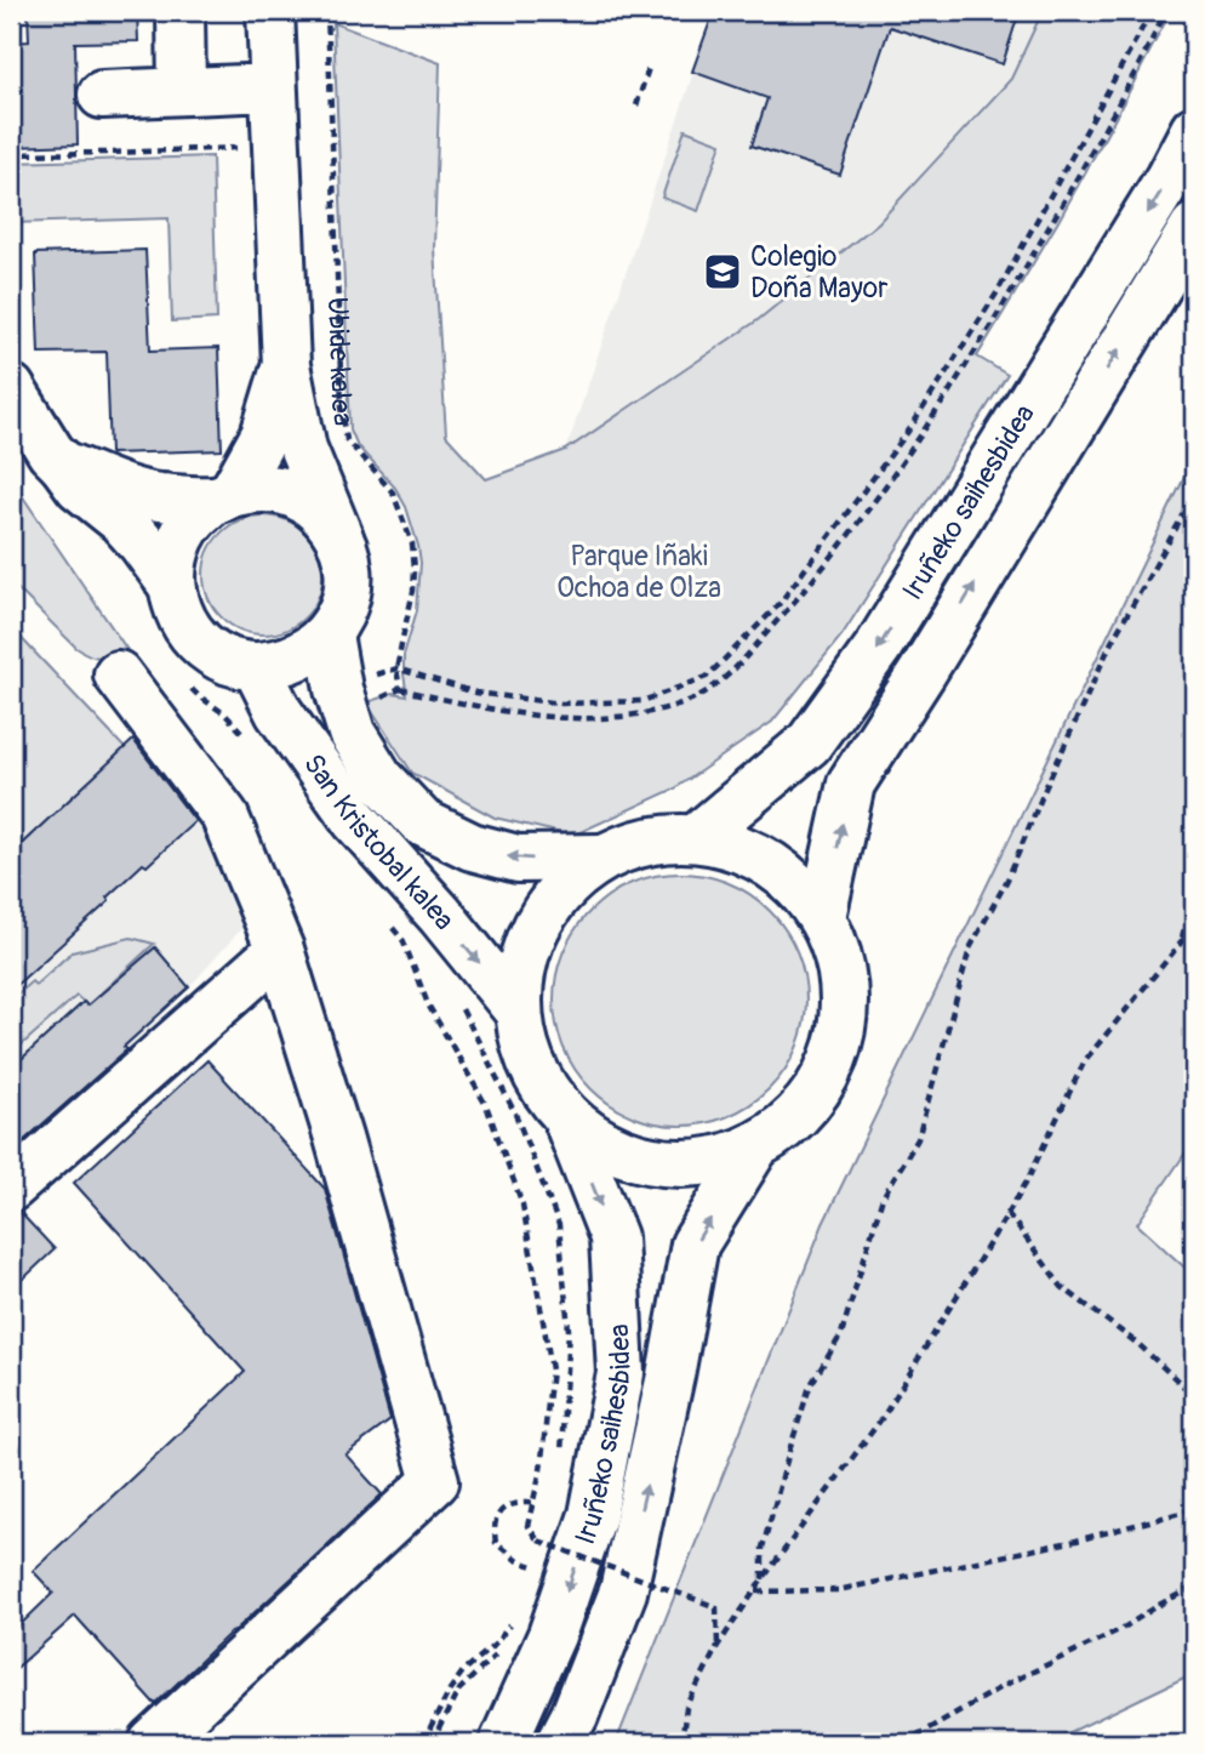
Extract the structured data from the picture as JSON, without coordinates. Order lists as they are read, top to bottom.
{
  "streets": {
    "main road": ["Ubide kalea", "Iruñeko saihesbidea", "San Kristobal kalea"]
  },
  "crossings": [
    ["Ubide kalea", "San Kristobal kalea"]
  ],
  "parks": ["Parque Iñaki Ochoa de Olza"],
  "places": {
    "school or university": ["Colegio Doña Mayor"]
  }
}
